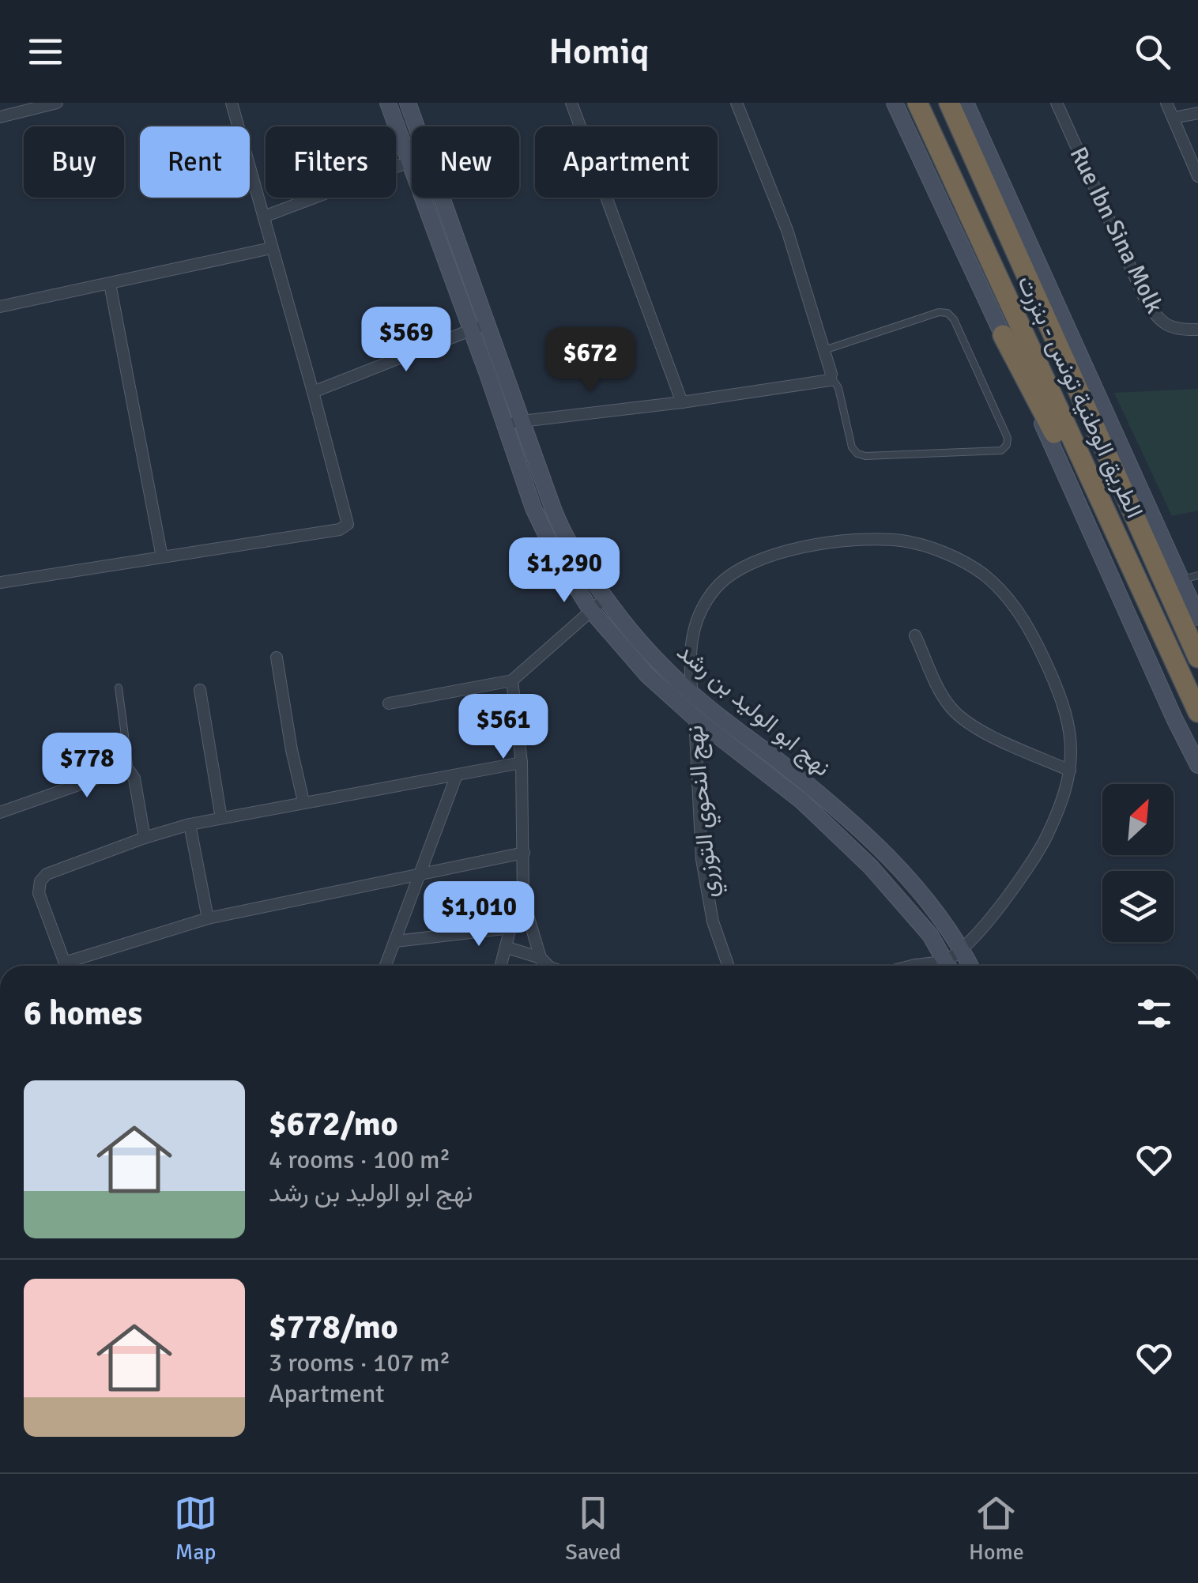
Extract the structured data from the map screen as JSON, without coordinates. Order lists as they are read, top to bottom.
{
  "streets": {
    "highway": ["الطريق الوطنية تونس - بنزرت"],
    "street": ["Rue Ibn Sina Molk", "نهج ابو الوليد بن رشد", "نهج النحوي التوزري"]
  },
  "crossings": [
    ["نهج ابو الوليد بن رشد", "نهج النحوي التوزري"]
  ],
  "north": "top right",
  "page": {
    "header": "Homiq",
    "chip": [
      "Buy",
      "Rent",
      "Filters",
      "New",
      "Apartment"
    ],
    "price": [
      "$569",
      "$672",
      "$1,290",
      "$561",
      "$778",
      "$1,010"
    ],
    "heading": "6 homes",
    "list": [
      {
        "name": "$672/mo",
        "note": "4 rooms · 100 m² · نهج ابو الوليد بن رشد"
      },
      {
        "name": "$778/mo",
        "note": "3 rooms · 107 m² · Apartment"
      }
    ],
    "tabs": ["Map", "Saved", "Home"]
  }
}
